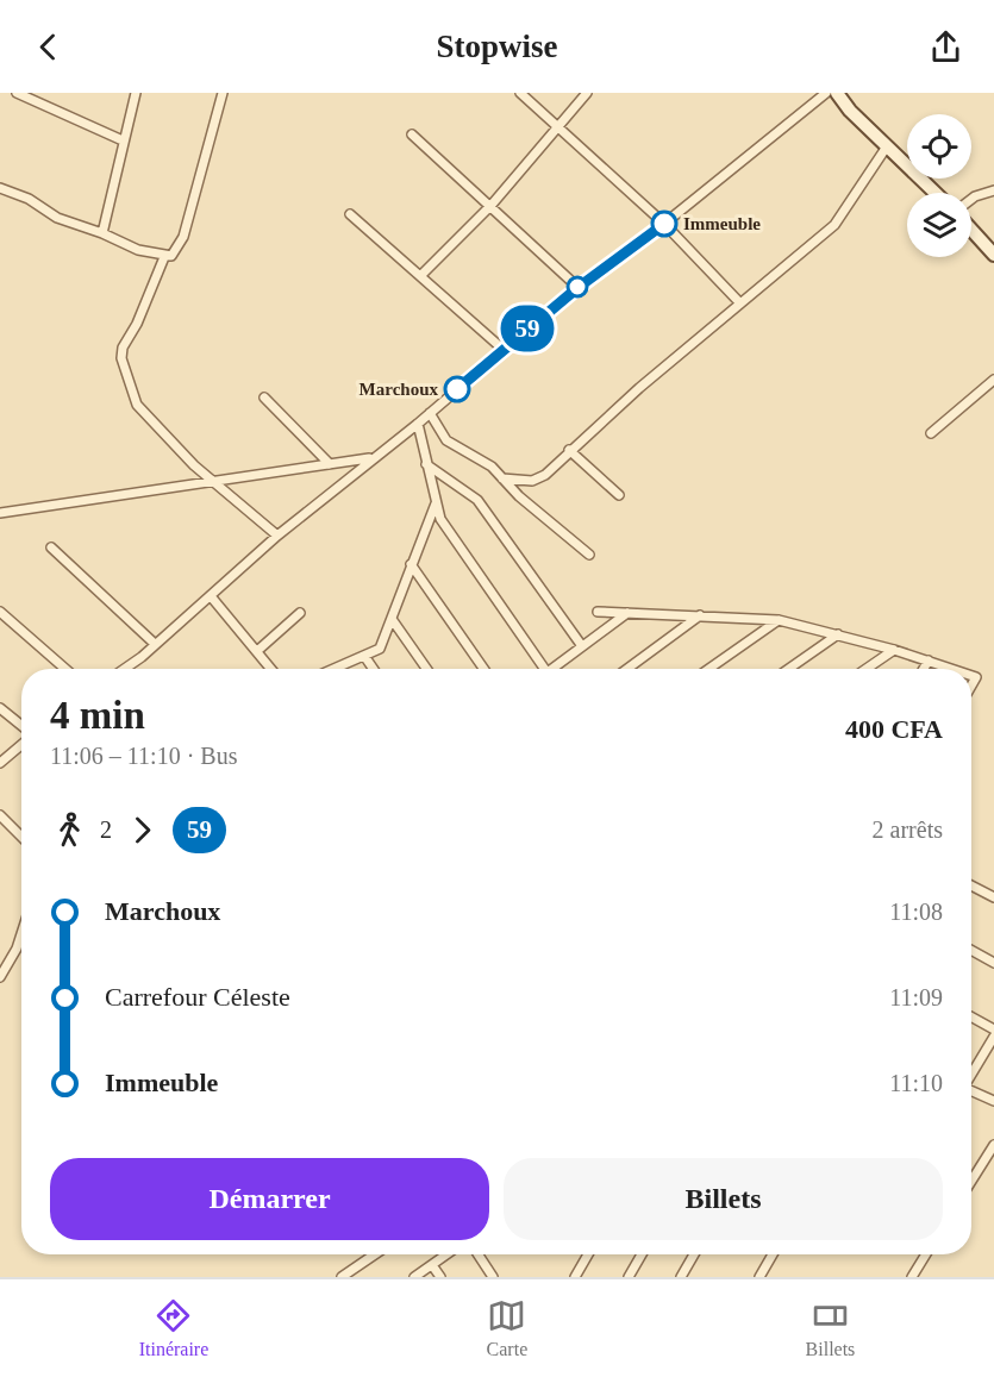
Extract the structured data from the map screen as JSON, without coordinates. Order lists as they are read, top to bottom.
{
  "places": ["Immeuble", "Marchoux"],
  "lines": ["bus line 59"],
  "page": {
    "header": "Stopwise",
    "on_map": "59",
    "heading": ["4 min", "11:06 – 11:10 · Bus", "400 CFA"],
    "legs": ["2", "59", "2 arrêts"],
    "list": [
      {
        "name": "Marchoux",
        "value": "11:08"
      },
      {
        "name": "Carrefour Céleste",
        "value": "11:09"
      },
      {
        "name": "Immeuble",
        "value": "11:10"
      }
    ],
    "buttons": ["Démarrer", "Billets"],
    "tabs": ["Itinéraire", "Carte", "Billets"]
  }
}
